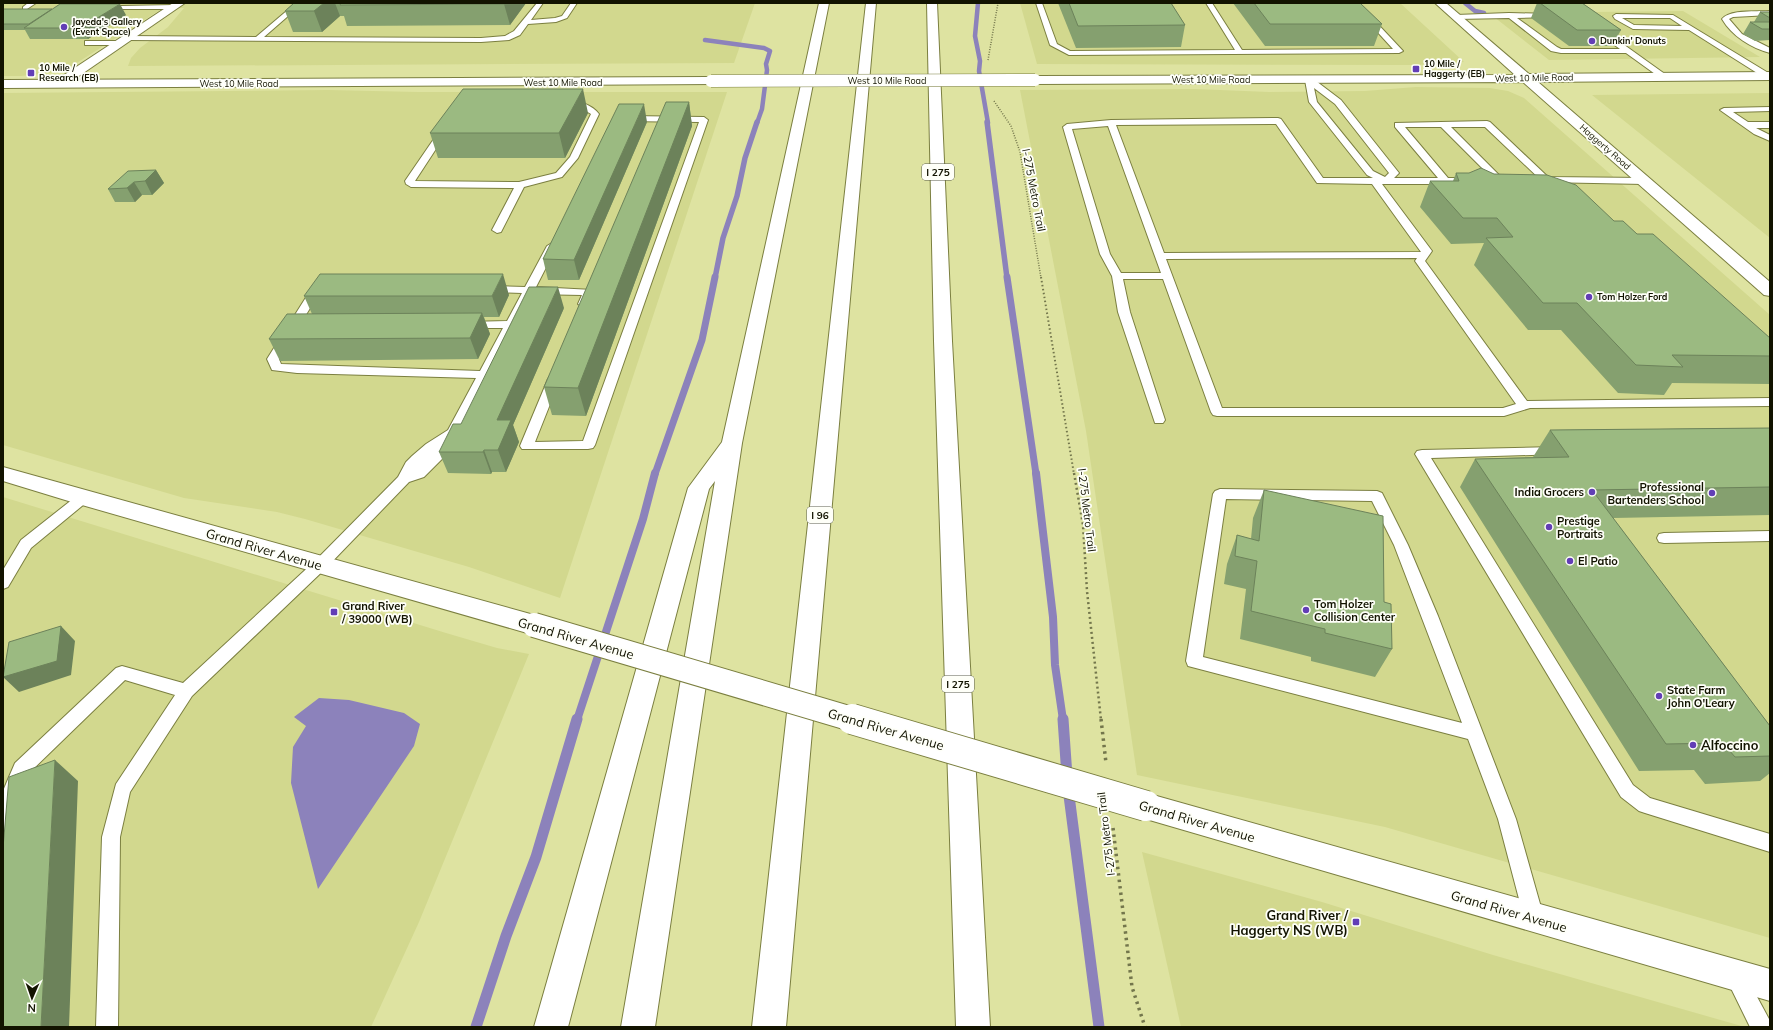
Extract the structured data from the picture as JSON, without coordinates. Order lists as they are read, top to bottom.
{
  "streets": {
    "main road": [
      "West 10 Mile Road",
      "Haggerty Road",
      "I 275",
      "I 96",
      "Grand River Avenue"
    ],
    "path": ["I-275 Metro Trail"]
  },
  "crossings": [
    ["West 10 Mile Road", "Haggerty Road"]
  ],
  "places": {
    "other": [
      "Jayeda's Gallery (Event Space)",
      "Dunkin' Donuts",
      "Tom Holzer Ford",
      "India Grocers",
      "Professional Bartenders School",
      "Prestige Portraits",
      "El Patio",
      "Tom Holzer Collision Center",
      "State Farm John O'Leary",
      "Alfoccino"
    ],
    "transit": [
      "10 Mile / Haggerty (EB)",
      "10 Mile / Research (EB)",
      "Grand River / 39000 (WB)",
      "Grand River / Haggerty NS (WB)"
    ]
  },
  "north": "bottom"
}
